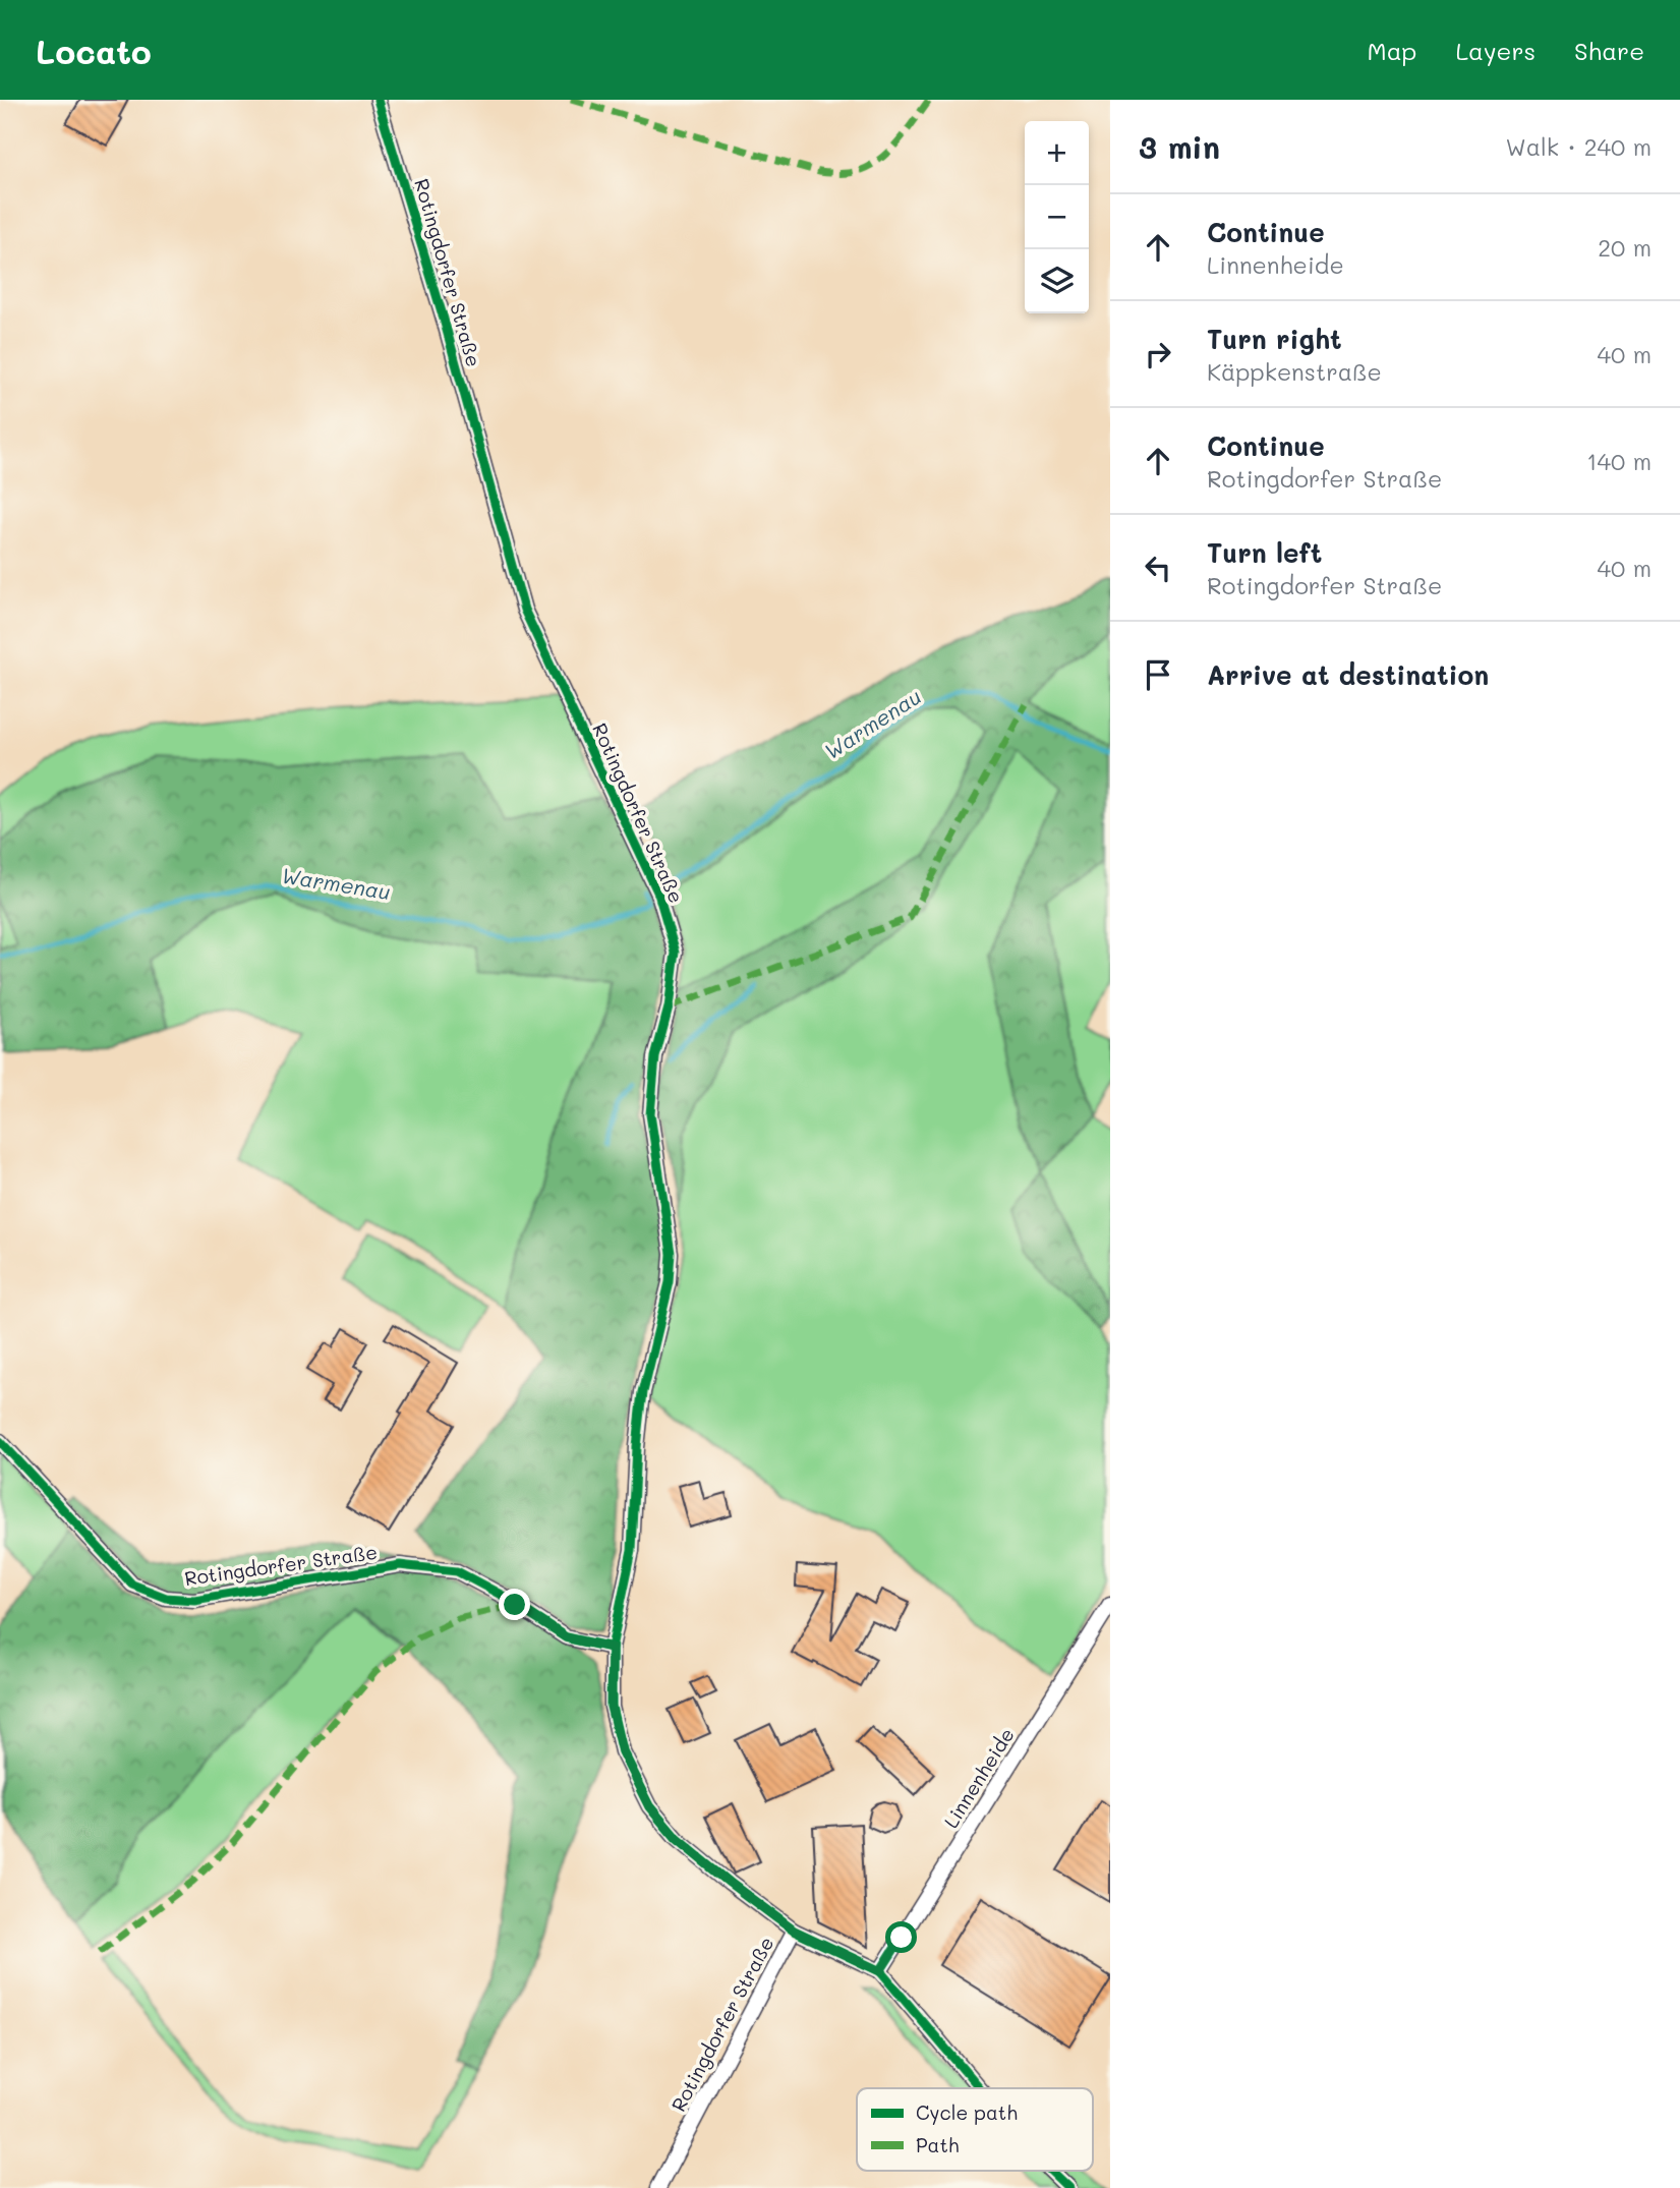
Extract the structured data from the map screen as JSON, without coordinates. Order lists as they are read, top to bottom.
{
  "streets": {
    "street": ["Rotingdorfer Straße", "Linnenheide"]
  },
  "water": ["Warmenau"],
  "legend": ["Cycle path", "Path"],
  "page": {
    "header": "Locato",
    "nav": ["Map", "Layers", "Share"],
    "heading": ["3 min", "Walk · 240 m"],
    "map_buttons": ["+", "−"],
    "list": [
      ["Continue", "Linnenheide", "20 m"],
      ["Turn right", "Käppkenstraße", "40 m"],
      ["Continue", "Rotingdorfer Straße", "140 m"],
      ["Turn left", "Rotingdorfer Straße", "40 m"],
      "Arrive at destination"
    ]
  }
}
